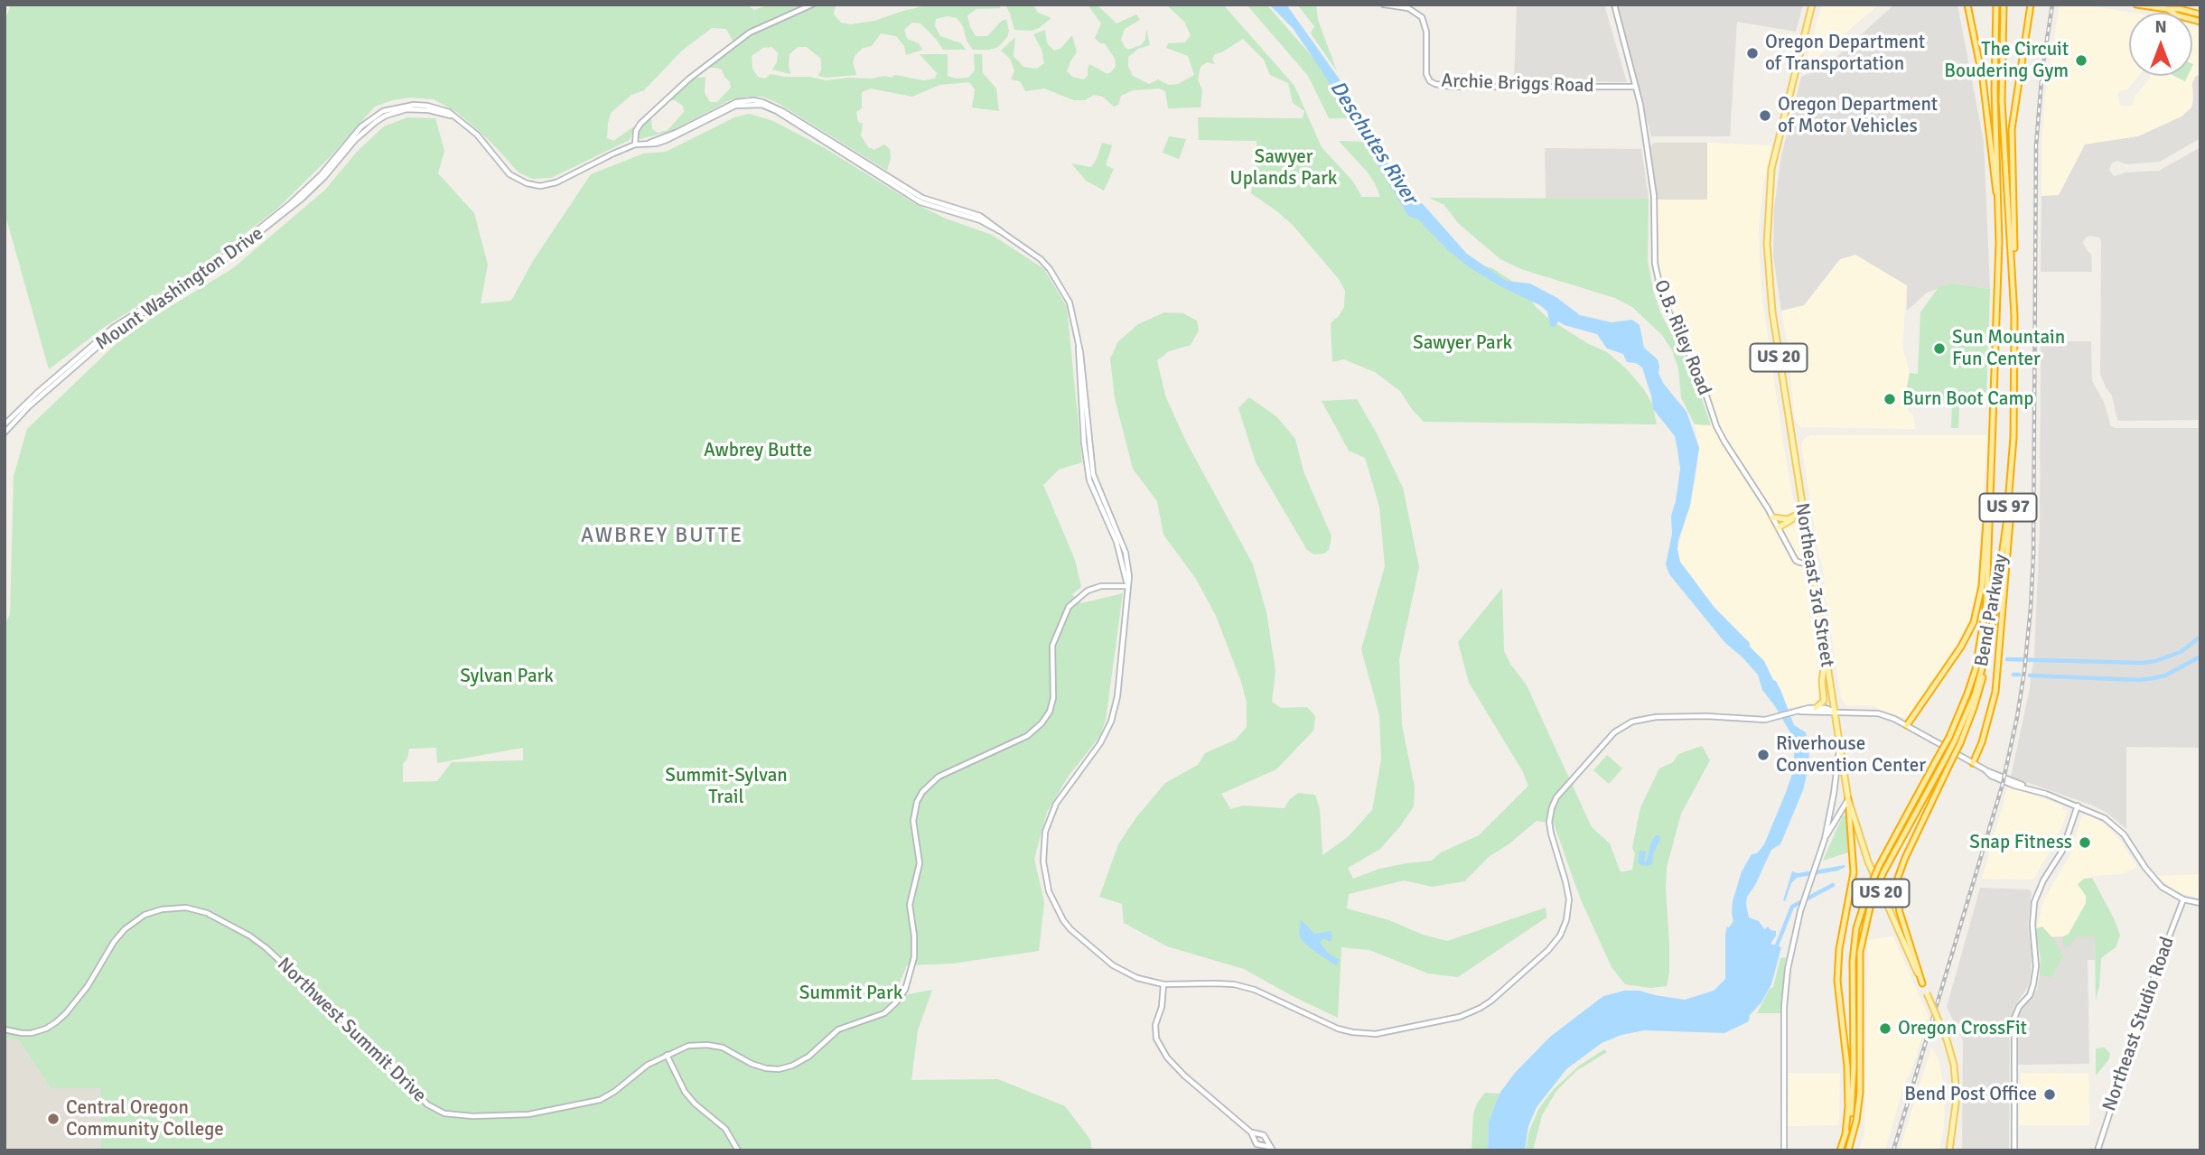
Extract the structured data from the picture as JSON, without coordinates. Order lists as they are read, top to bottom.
{
  "streets": {
    "highway": ["US 97", "Bend Parkway"],
    "main road": [
      "Archie Briggs Road",
      "Mount Washington Drive",
      "O.B. Riley Road",
      "US 20",
      "Northeast 3rd Street",
      "Northeast Studio Road",
      "Northwest Summit Drive"
    ]
  },
  "crossings": [
    ["Archie Briggs Road", "O.B. Riley Road"],
    ["Mount Washington Drive", "Northwest Summit Drive"],
    ["O.B. Riley Road", "Northeast 3rd Street"]
  ],
  "districts": ["AWBREY BUTTE"],
  "water": ["Deschutes River"],
  "parks": [
    "Sawyer Uplands Park",
    "Sawyer Park",
    "Awbrey Butte",
    "Sylvan Park",
    "Summit-Sylvan Trail",
    "Summit Park"
  ],
  "places": [
    "Oregon Department of Transportation",
    "The Circuit Boudering Gym",
    "Oregon Department of Motor Vehicles",
    "Sun Mountain Fun Center",
    "Burn Boot Camp",
    "Riverhouse Convention Center",
    "Snap Fitness",
    "Oregon CrossFit",
    "Bend Post Office",
    "Central Oregon Community College"
  ],
  "north": "top"
}
